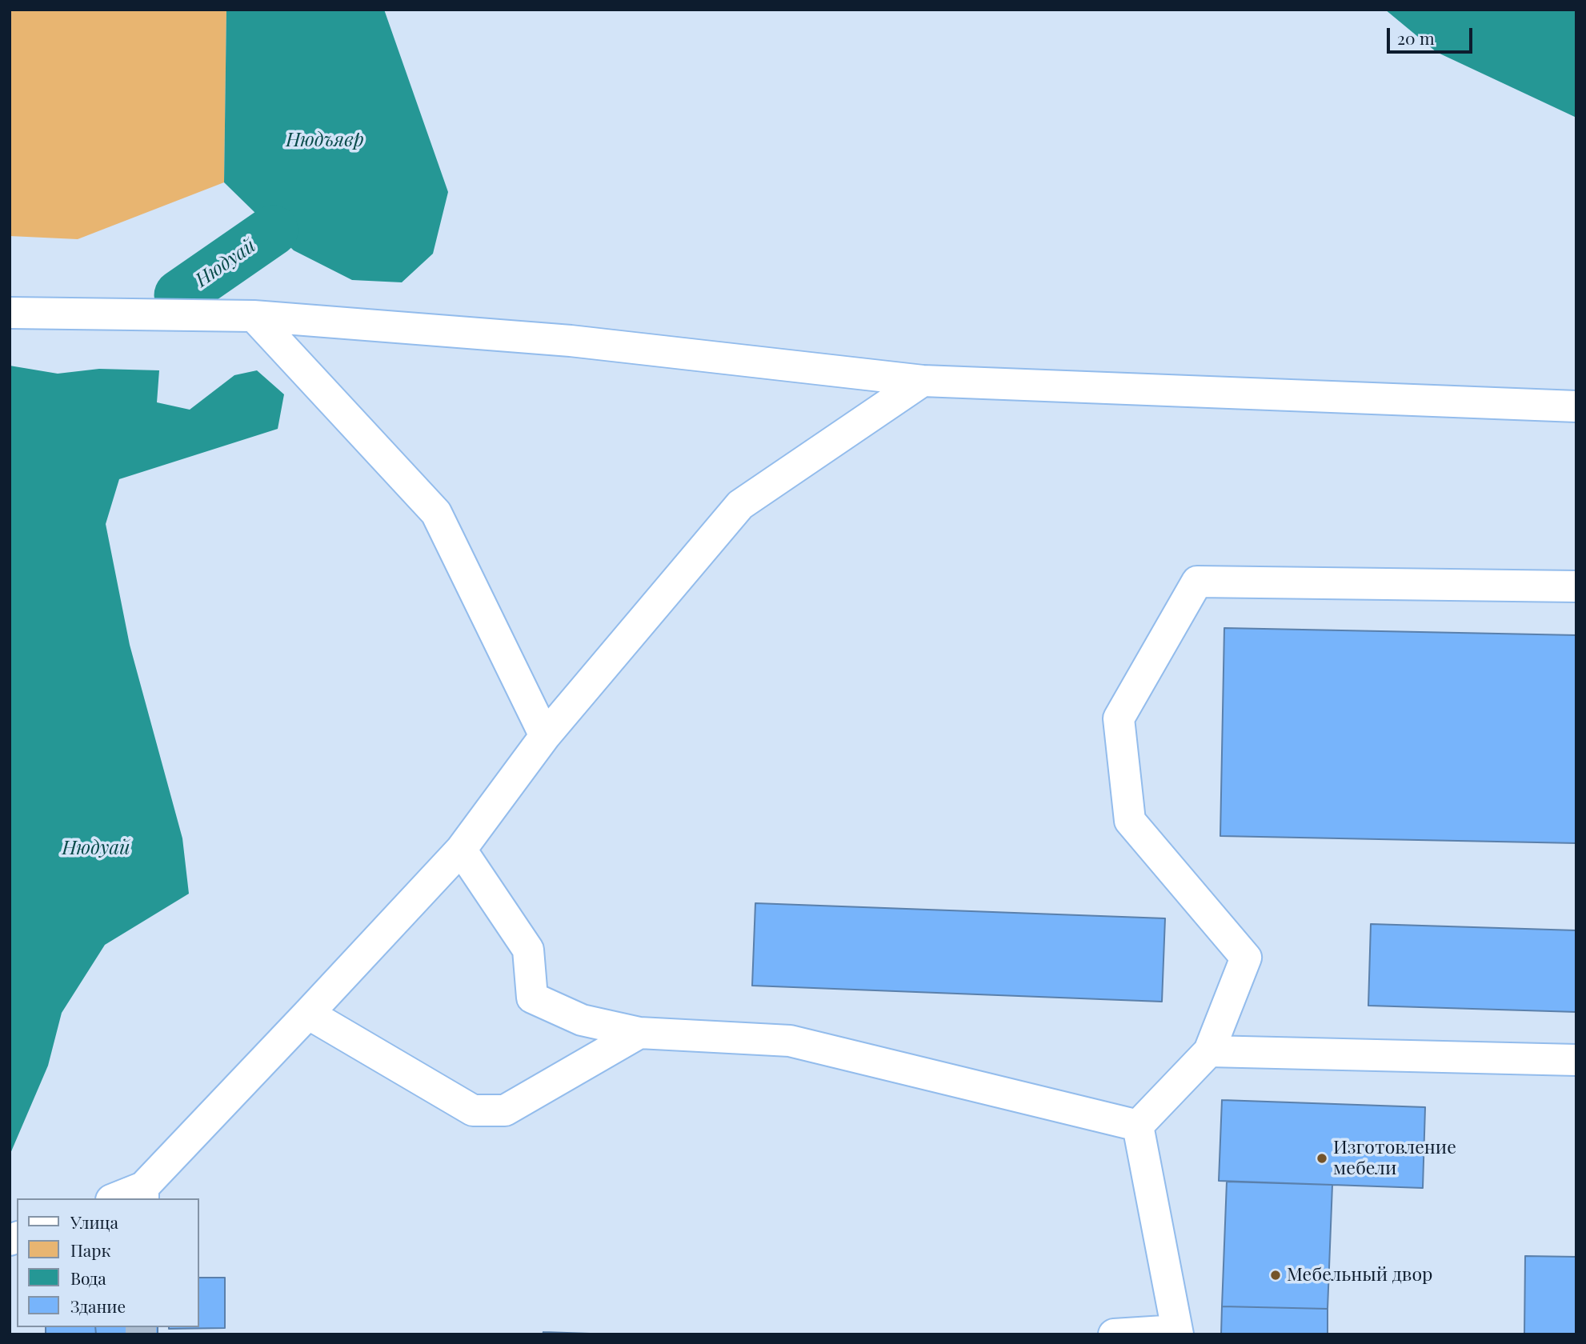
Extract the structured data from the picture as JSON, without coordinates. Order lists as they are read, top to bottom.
{
  "water": ["Нюдъявр", "Нюдуай"],
  "places": ["Изготовление мебели", "Мебельный двор"],
  "legend": [
    "Улица",
    "Парк",
    "Вода",
    "Здание"
  ],
  "scale_bar": "20 m"
}
